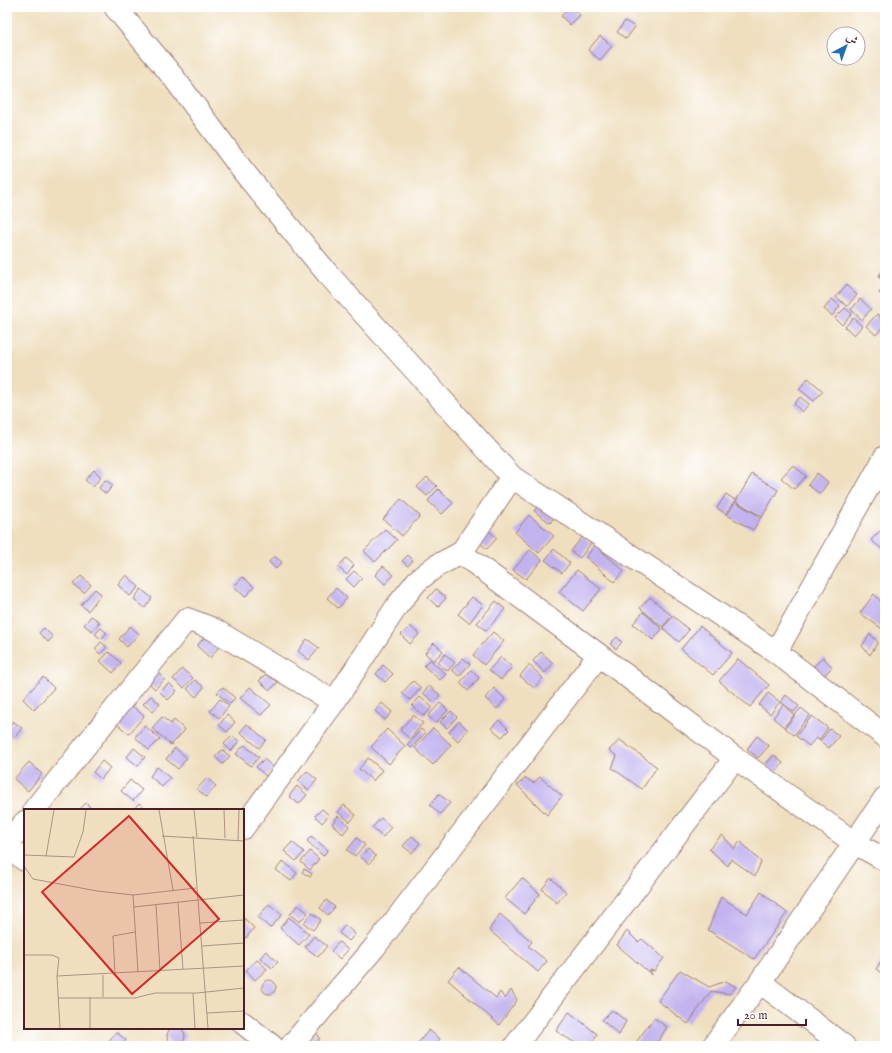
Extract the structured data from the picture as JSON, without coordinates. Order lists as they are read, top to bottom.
{
  "scale_bar": "20 m",
  "north": "top right"
}
